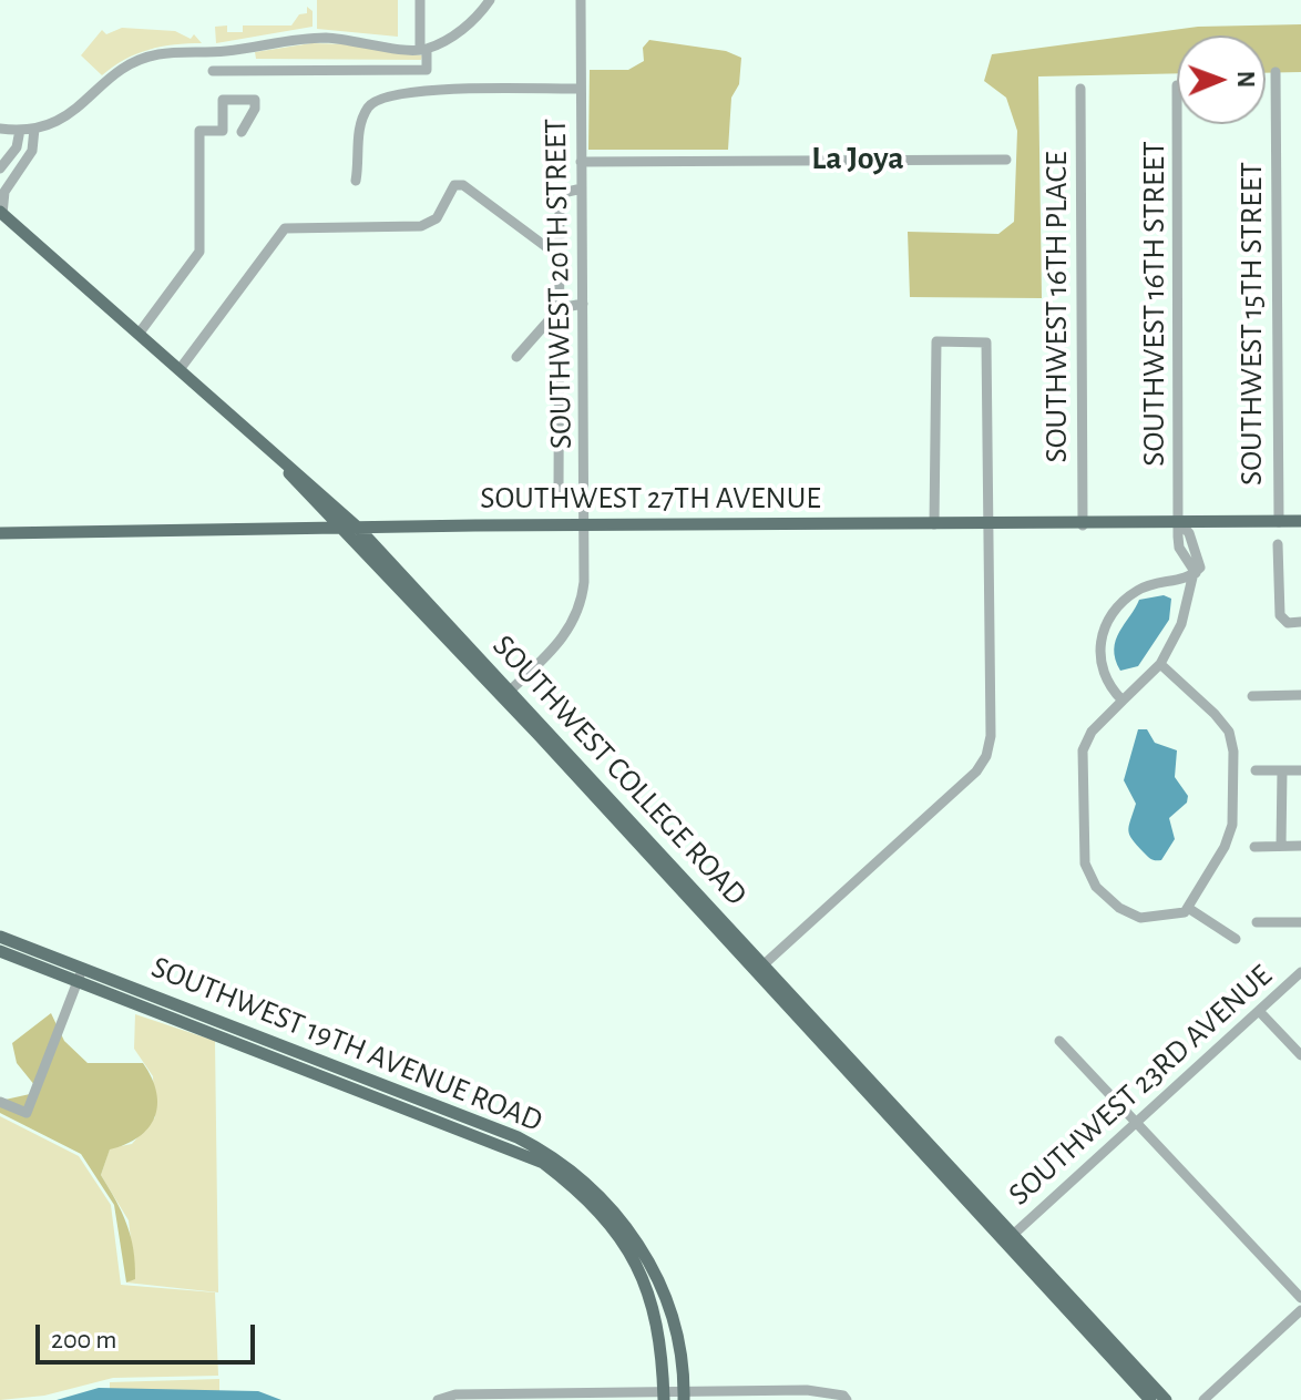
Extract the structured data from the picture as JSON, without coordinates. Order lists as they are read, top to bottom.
{
  "streets": {
    "main road": ["SOUTHWEST 27TH AVENUE", "SOUTHWEST COLLEGE ROAD", "SOUTHWEST 19TH AVENUE ROAD"],
    "street": [
      "SOUTHWEST 20TH STREET",
      "SOUTHWEST 16TH STREET",
      "SOUTHWEST 16TH PLACE",
      "SOUTHWEST 15TH STREET",
      "SOUTHWEST 23RD AVENUE"
    ]
  },
  "crossings": [
    ["SOUTHWEST 20TH STREET", "SOUTHWEST 27TH AVENUE"],
    ["SOUTHWEST 20TH STREET", "SOUTHWEST COLLEGE ROAD"],
    ["SOUTHWEST 16TH STREET", "SOUTHWEST 27TH AVENUE"],
    ["SOUTHWEST 16TH PLACE", "SOUTHWEST 27TH AVENUE"],
    ["SOUTHWEST 15TH STREET", "SOUTHWEST 27TH AVENUE"],
    ["SOUTHWEST 27TH AVENUE", "SOUTHWEST COLLEGE ROAD"],
    ["SOUTHWEST COLLEGE ROAD", "SOUTHWEST 23RD AVENUE"]
  ],
  "districts": ["La Joya"],
  "scale_bar": "200 m",
  "north": "right"
}
